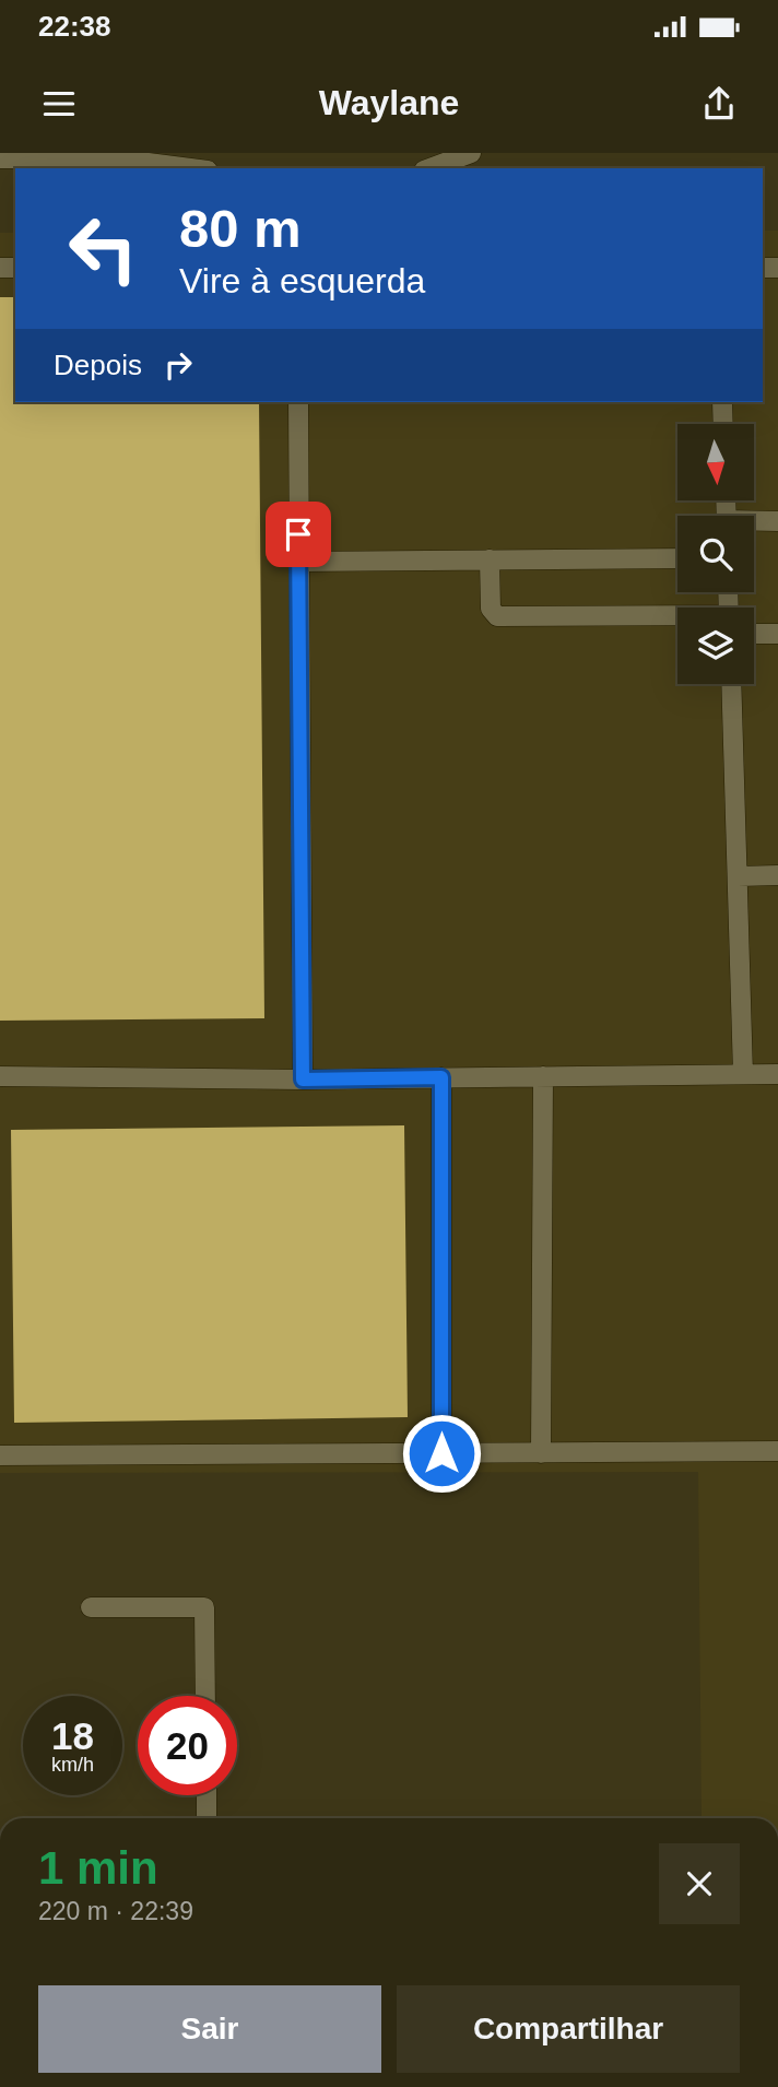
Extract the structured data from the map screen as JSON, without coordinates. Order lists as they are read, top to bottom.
{
  "north": "bottom",
  "page": {
    "status": "22:38",
    "header": "Waylane",
    "turn": ["80 m", "Vire à esquerda"],
    "then": "Depois",
    "speed": "18 km/h",
    "limit": "20",
    "heading": ["1 min", "220 m · 22:39"],
    "buttons": ["Sair", "Compartilhar"]
  }
}
